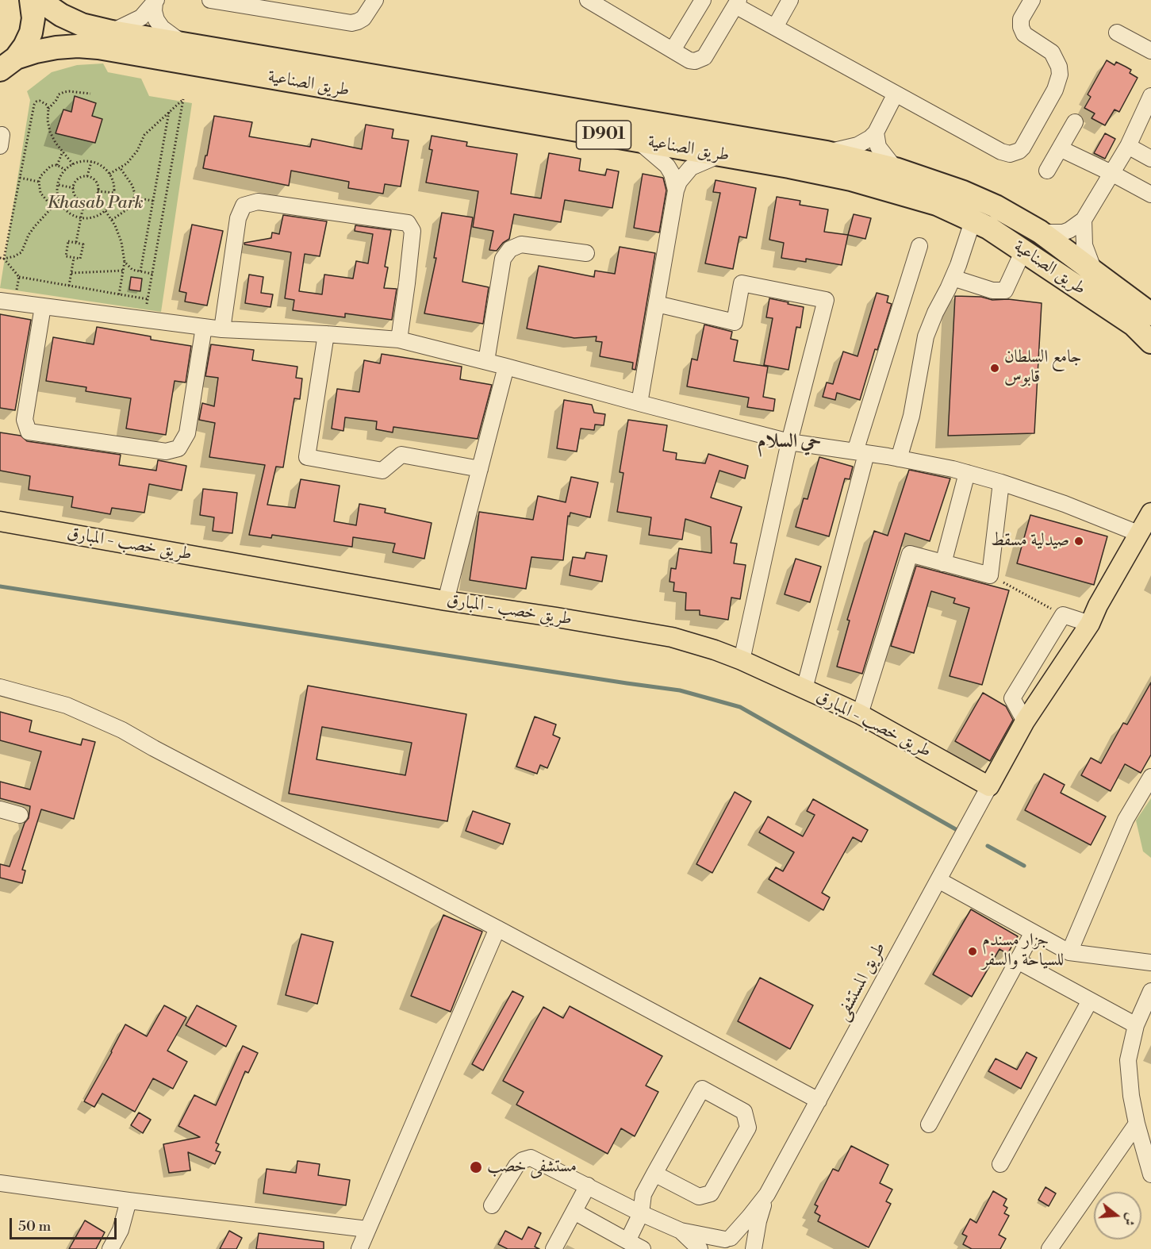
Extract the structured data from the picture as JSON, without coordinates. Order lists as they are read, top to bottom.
{
  "streets": {
    "highway": ["طريق الصناعية", "D901"],
    "main road": ["طريق خصب - المبارق"],
    "street": ["طريق المستشفى"]
  },
  "crossings": [
    ["طريق الصناعية", "D901"],
    ["طريق خصب - المبارق", "طريق المستشفى"]
  ],
  "districts": ["حي السلام"],
  "parks": ["Khasab Park"],
  "places": [
    "جامع السلطان قابوس",
    "صيدلية مسقط",
    "جزار مسندم للسياحة والسفر",
    "مستشفى خصب"
  ],
  "scale_bar": "50 m",
  "north": "right"
}
